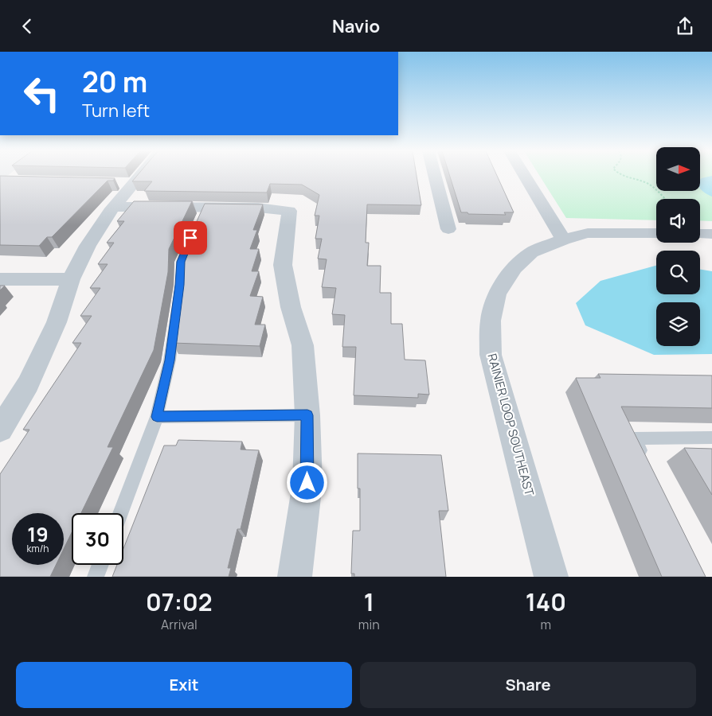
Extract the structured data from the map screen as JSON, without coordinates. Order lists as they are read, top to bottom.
{
  "streets": {
    "street": ["RAINIER LOOP SOUTHEAST"]
  },
  "north": "right",
  "page": {
    "header": "Navio",
    "turn": ["20 m", "Turn left"],
    "speed": "19 km/h",
    "limit": "30",
    "eta": [
      "07:02",
      "Arrival",
      "1",
      "min",
      "140",
      "m"
    ],
    "buttons": ["Exit", "Share"]
  }
}
